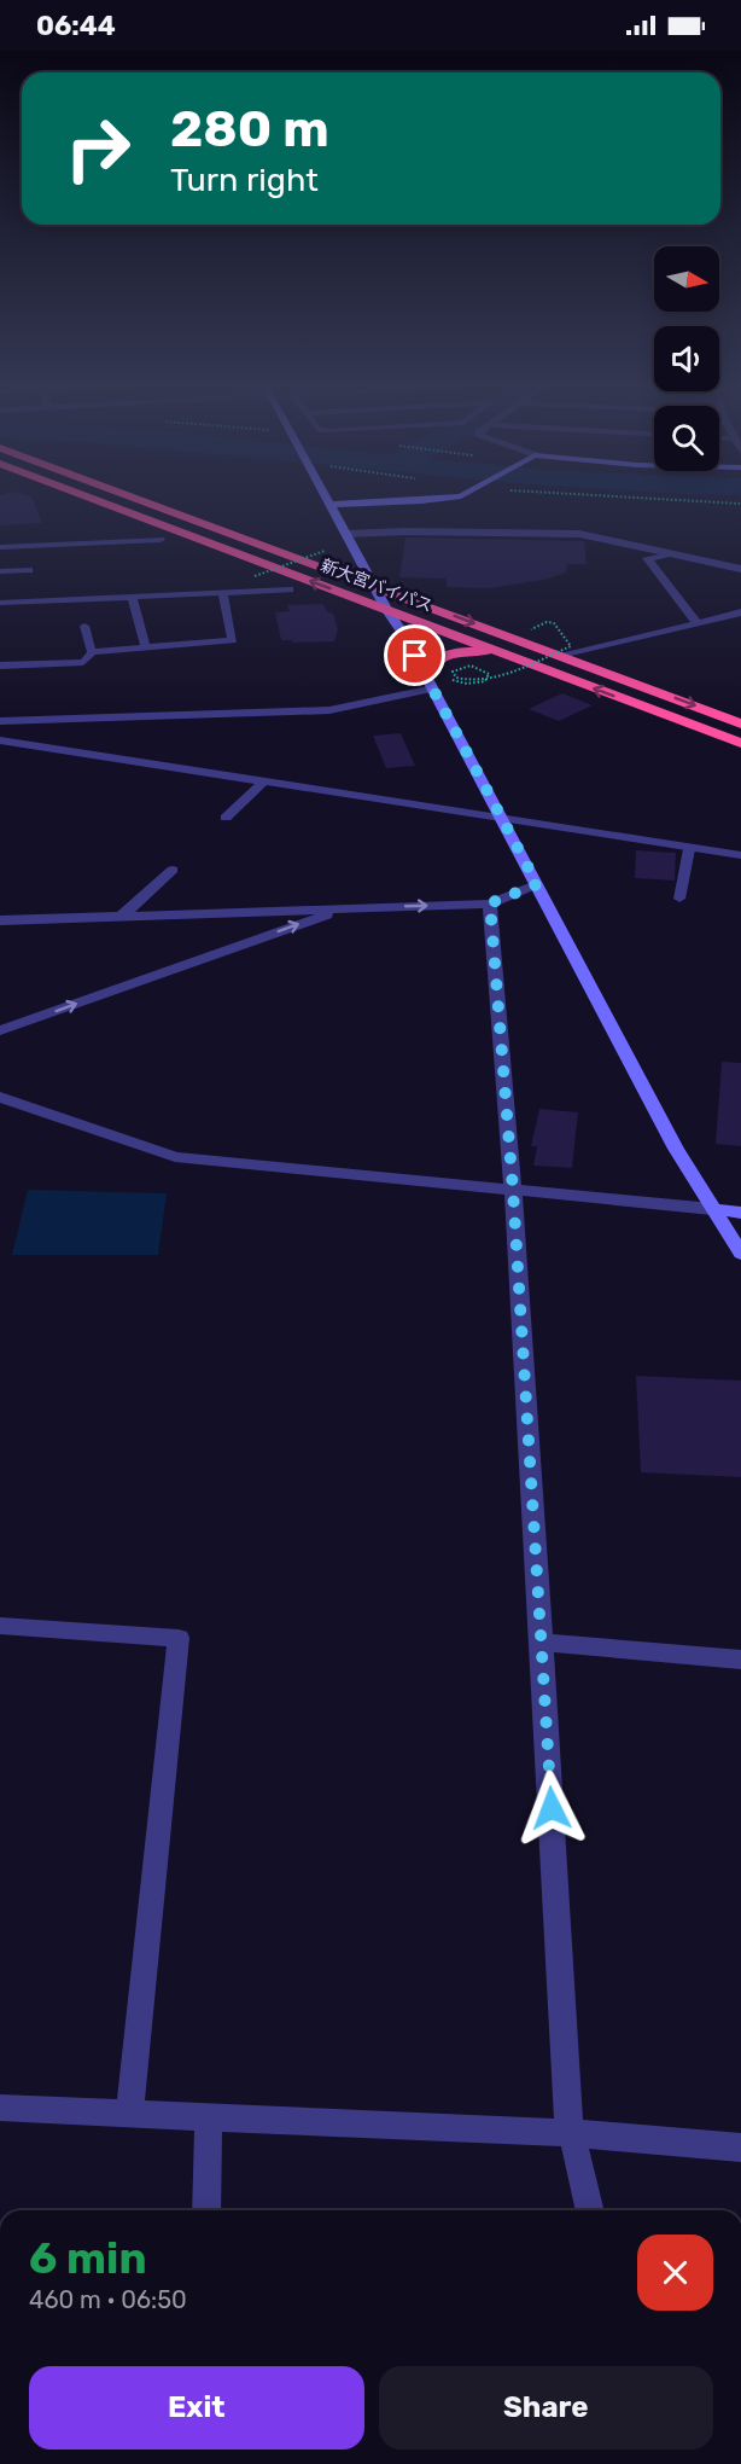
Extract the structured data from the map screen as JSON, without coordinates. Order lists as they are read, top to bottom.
{
  "streets": {
    "highway": ["新大宮バイパス"]
  },
  "north": "right",
  "page": {
    "status": "06:44",
    "turn": ["280 m", "Turn right"],
    "heading": ["6 min", "460 m · 06:50"],
    "buttons": ["Exit", "Share"]
  }
}
